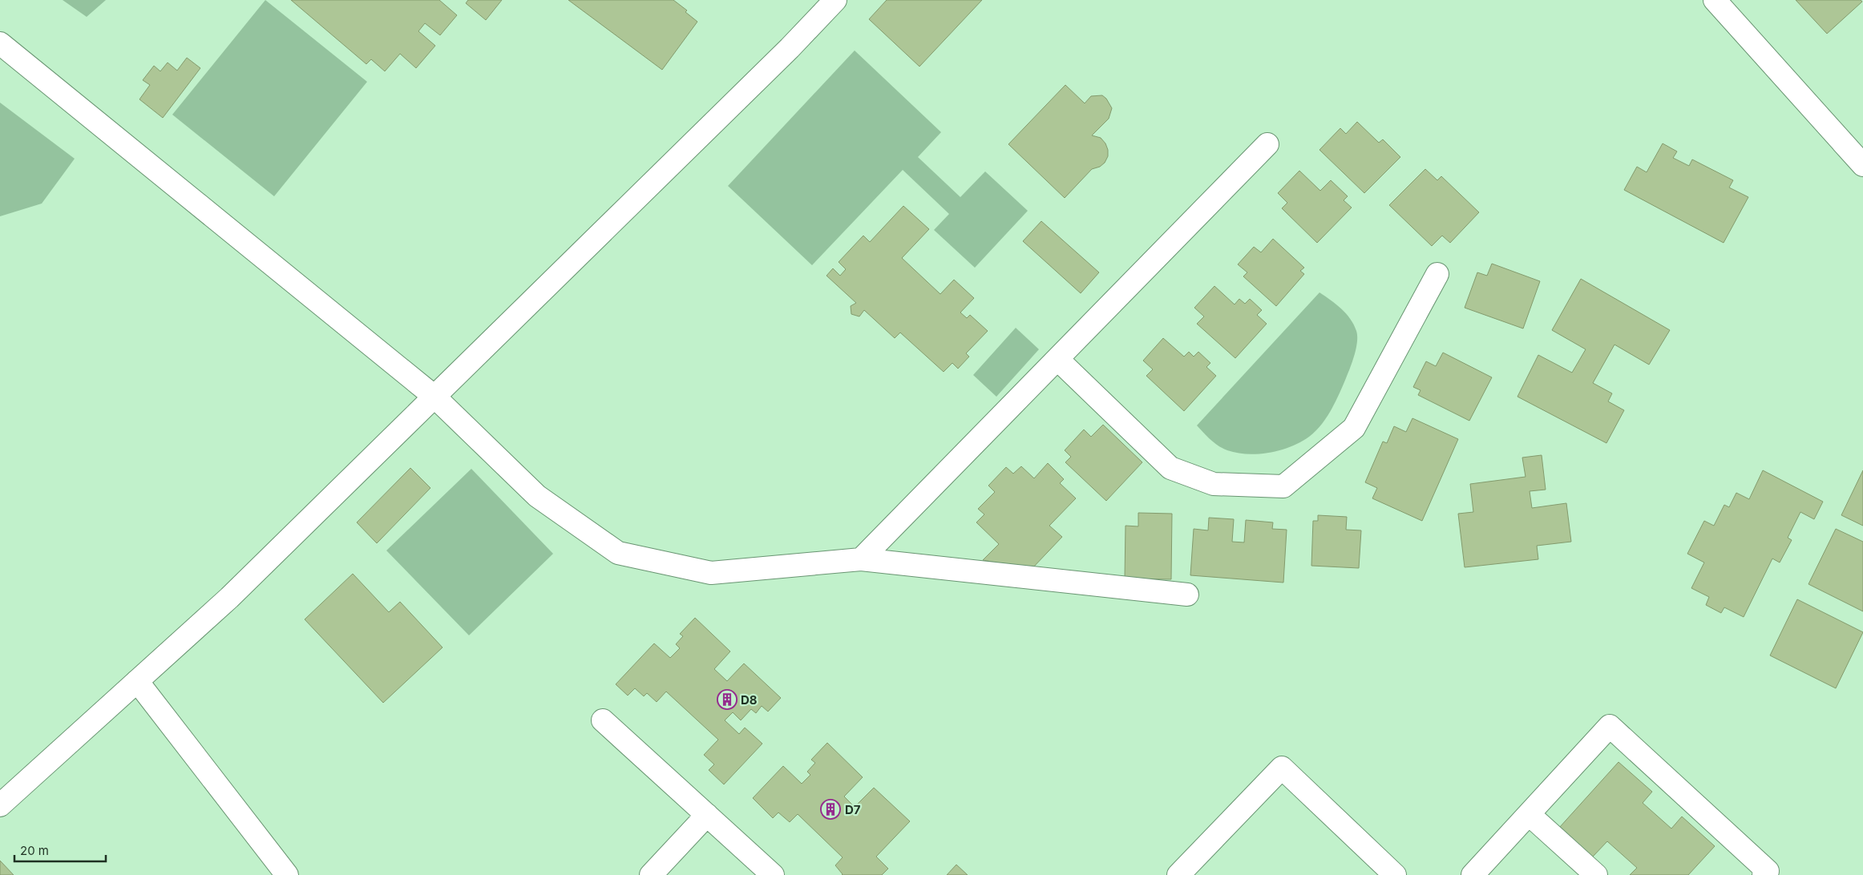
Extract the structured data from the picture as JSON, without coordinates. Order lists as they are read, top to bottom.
{
  "places": {
    "building": ["D8", "D7"]
  },
  "scale_bar": "20 m"
}
